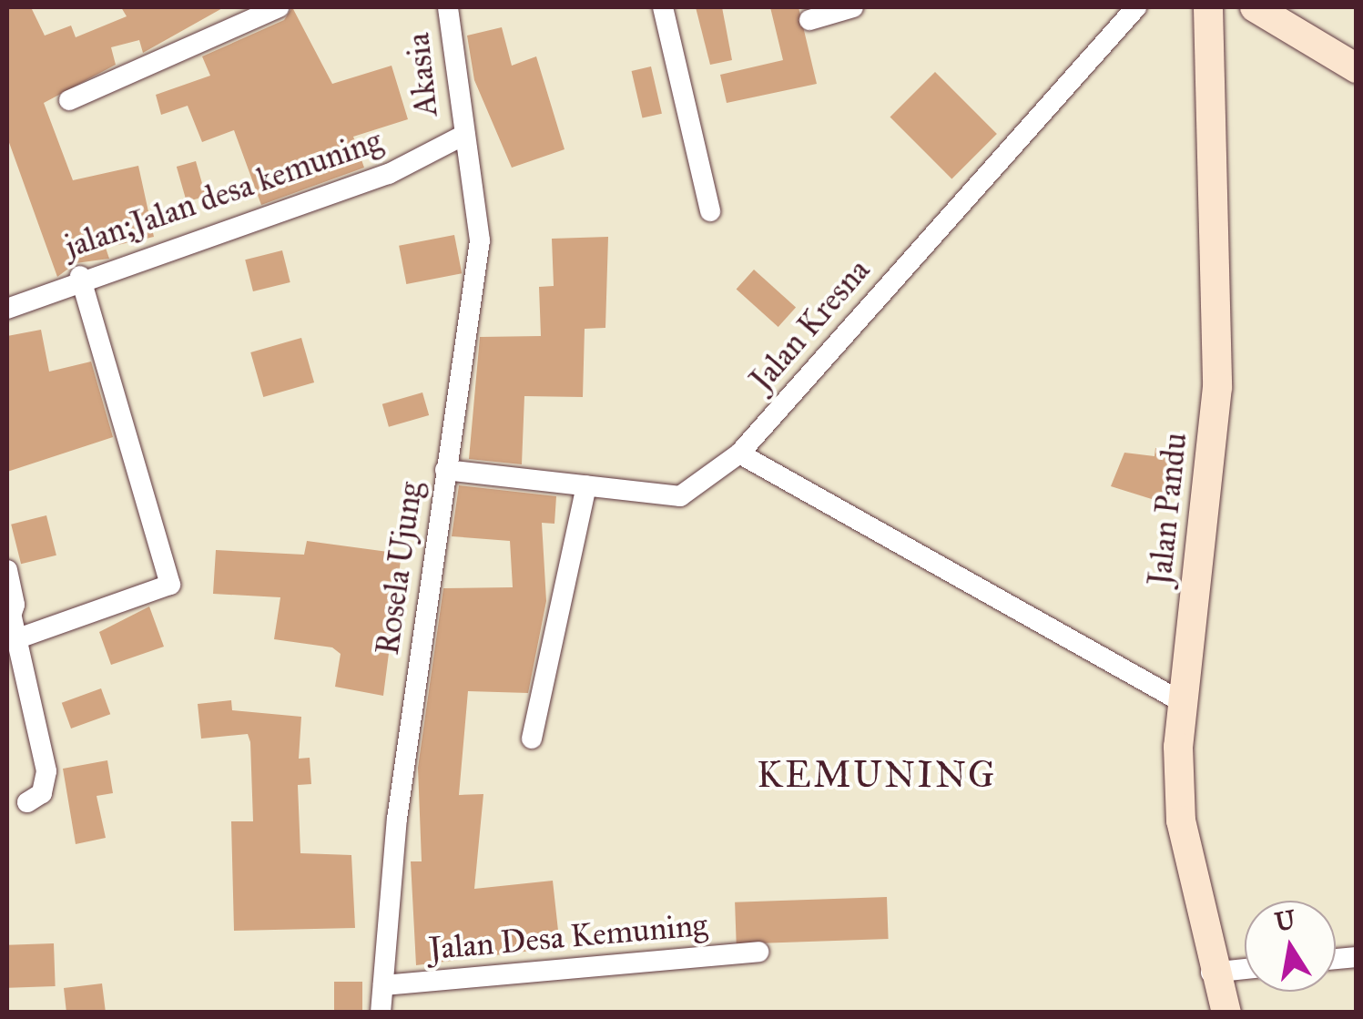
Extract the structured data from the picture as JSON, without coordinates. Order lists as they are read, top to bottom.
{
  "streets": {
    "street": [
      "Akasia",
      "jalan;Jalan desa kemuning",
      "Jalan Kresna",
      "Jalan Pandu",
      "Rosela Ujung",
      "Jalan Desa Kemuning"
    ]
  },
  "crossings": [
    ["Akasia", "jalan;Jalan desa kemuning"],
    ["Akasia", "Rosela Ujung"],
    ["jalan;Jalan desa kemuning", "Rosela Ujung"],
    ["Jalan Kresna", "Rosela Ujung"],
    ["Rosela Ujung", "Jalan Desa Kemuning"]
  ],
  "districts": ["KEMUNING"],
  "north": "top"
}
